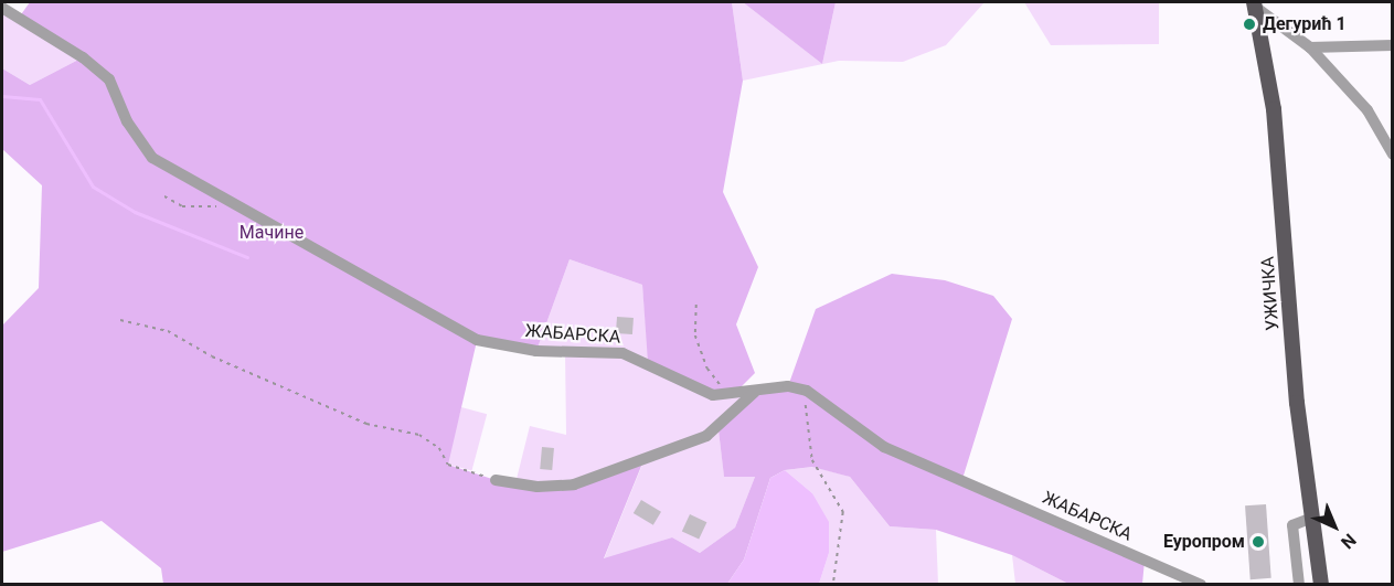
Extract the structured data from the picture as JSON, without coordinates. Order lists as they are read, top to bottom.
{
  "streets": {
    "main road": ["УЖИЧКА"],
    "street": ["ЖАБАРСКА"]
  },
  "parks": ["Мачине"],
  "places": ["Дегурић 1", "Еуропром"],
  "north": "bottom right"
}
